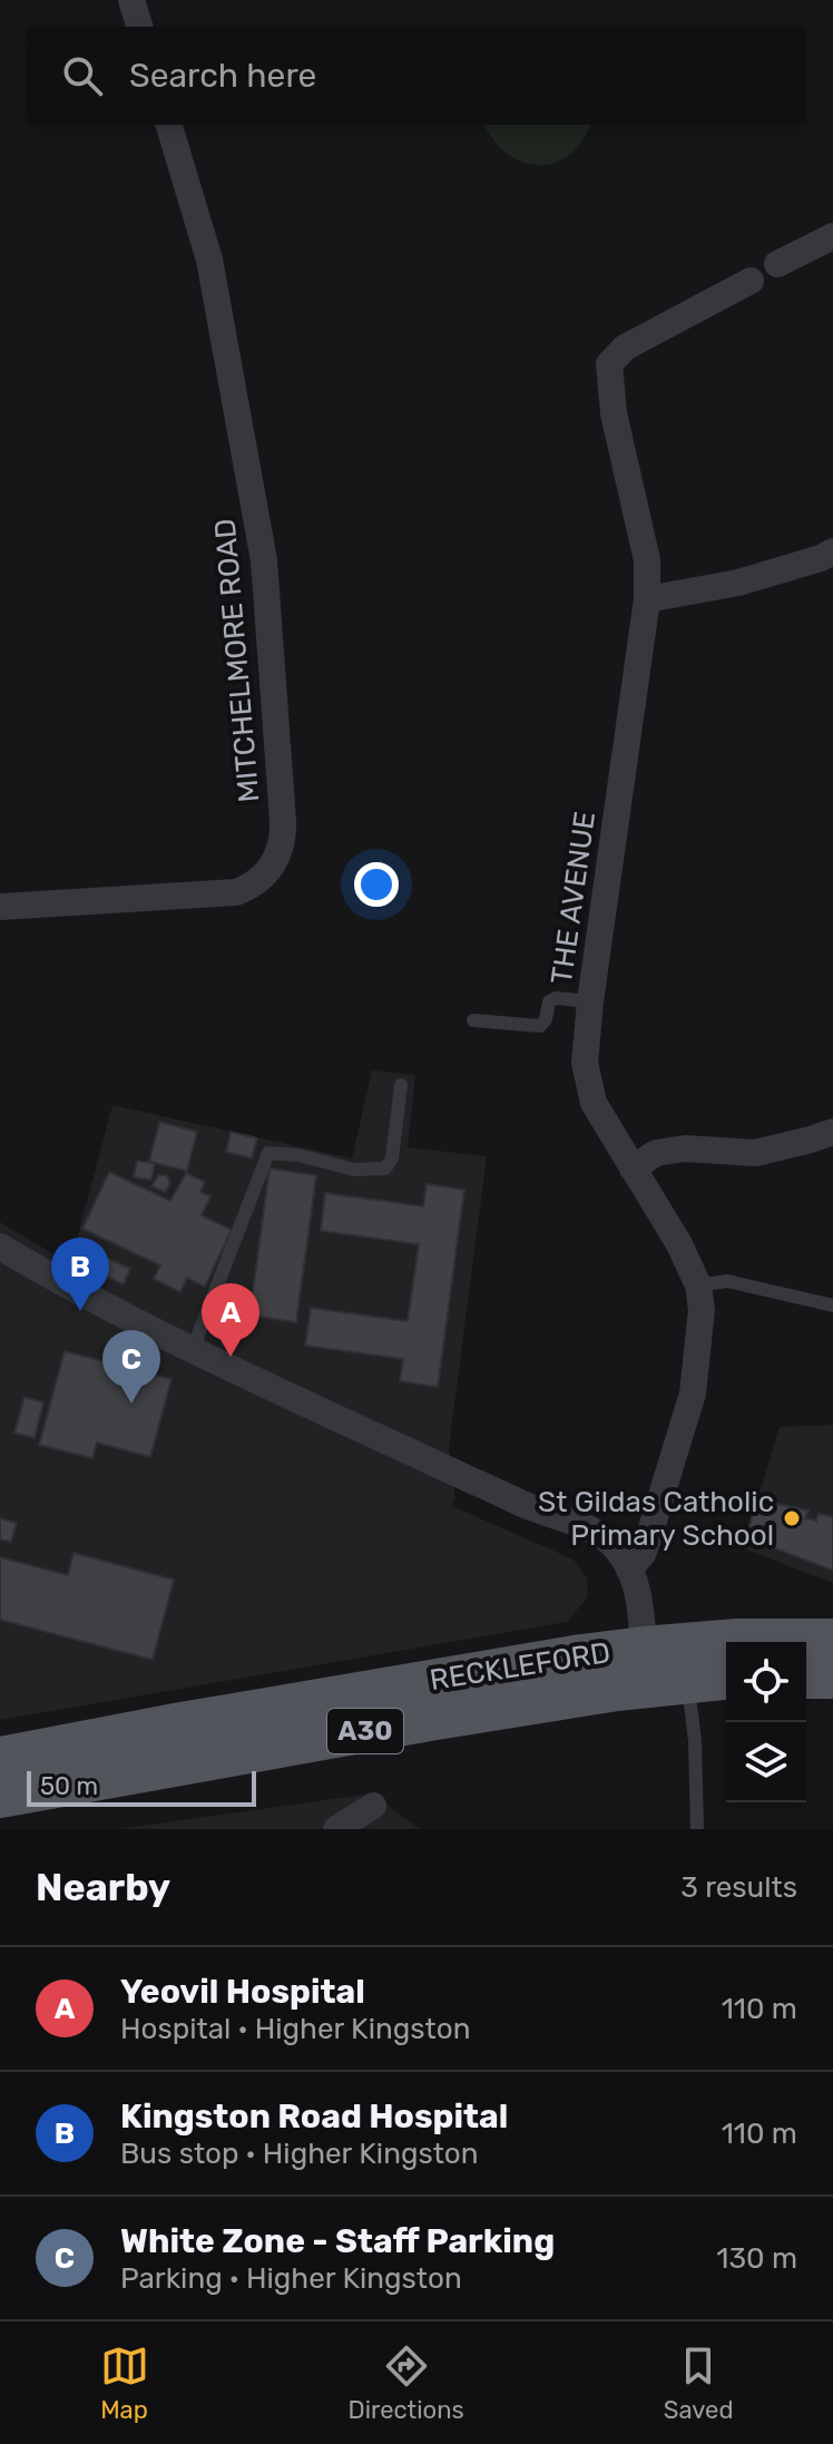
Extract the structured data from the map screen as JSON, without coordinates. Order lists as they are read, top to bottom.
{
  "streets": {
    "main road": ["RECKLEFORD", "A30"],
    "street": ["MITCHELMORE ROAD", "THE AVENUE"]
  },
  "places": ["St Gildas Catholic Primary School"],
  "scale_bar": "50 m",
  "page": {
    "search": "Search here",
    "pins": ["B", "A", "C"],
    "scale": "50 m",
    "heading": ["Nearby", "3 results"],
    "list": [
      {
        "mark": "A",
        "name": "Yeovil Hospital",
        "note": "Hospital · Higher Kingston",
        "value": "110 m"
      },
      {
        "mark": "B",
        "name": "Kingston Road Hospital",
        "note": "Bus stop · Higher Kingston",
        "value": "110 m"
      },
      {
        "mark": "C",
        "name": "White Zone - Staff Parking",
        "note": "Parking · Higher Kingston",
        "value": "130 m"
      }
    ],
    "nav": ["Map", "Directions", "Saved"]
  }
}
